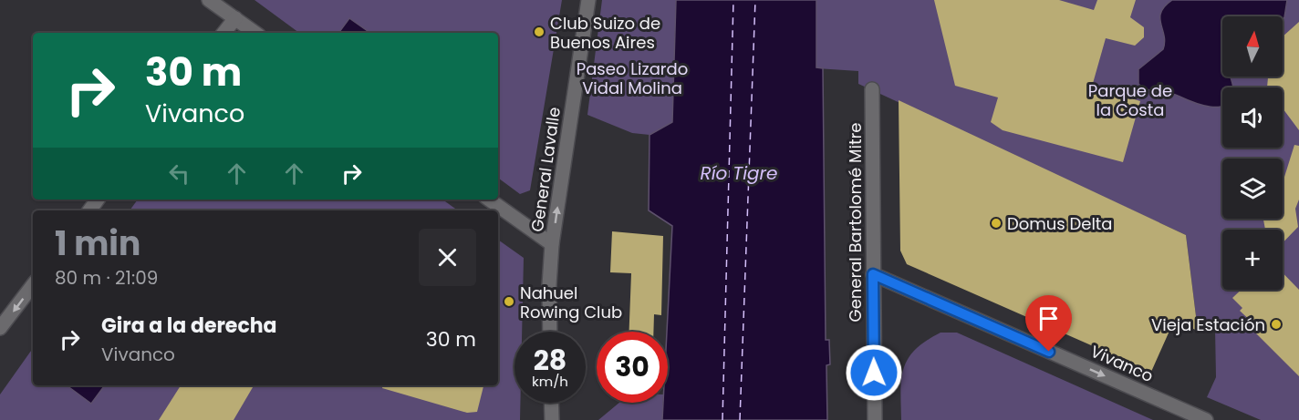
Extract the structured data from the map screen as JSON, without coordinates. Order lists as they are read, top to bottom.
{
  "streets": {
    "street": ["General Lavalle", "General Bartolomé Mitre", "Vivanco"]
  },
  "crossings": [
    ["General Bartolomé Mitre", "Vivanco"]
  ],
  "one_way": ["General Lavalle", "Vivanco"],
  "water": ["Río Tigre"],
  "parks": ["Paseo Lizardo Vidal Molina", "Parque de la Costa"],
  "places": [
    "Club Suizo de Buenos Aires",
    "Domus Delta",
    "Nahuel Rowing Club",
    "Vieja Estación"
  ],
  "north": "top",
  "page": {
    "map_buttons": "+",
    "turn": ["30 m", "Vivanco"],
    "heading": ["1 min", "80 m · 21:09"],
    "list": [
      {
        "name": "Gira a la derecha",
        "note": "Vivanco",
        "value": "30 m"
      }
    ],
    "speed": "28 km/h",
    "limit": "30"
  }
}
